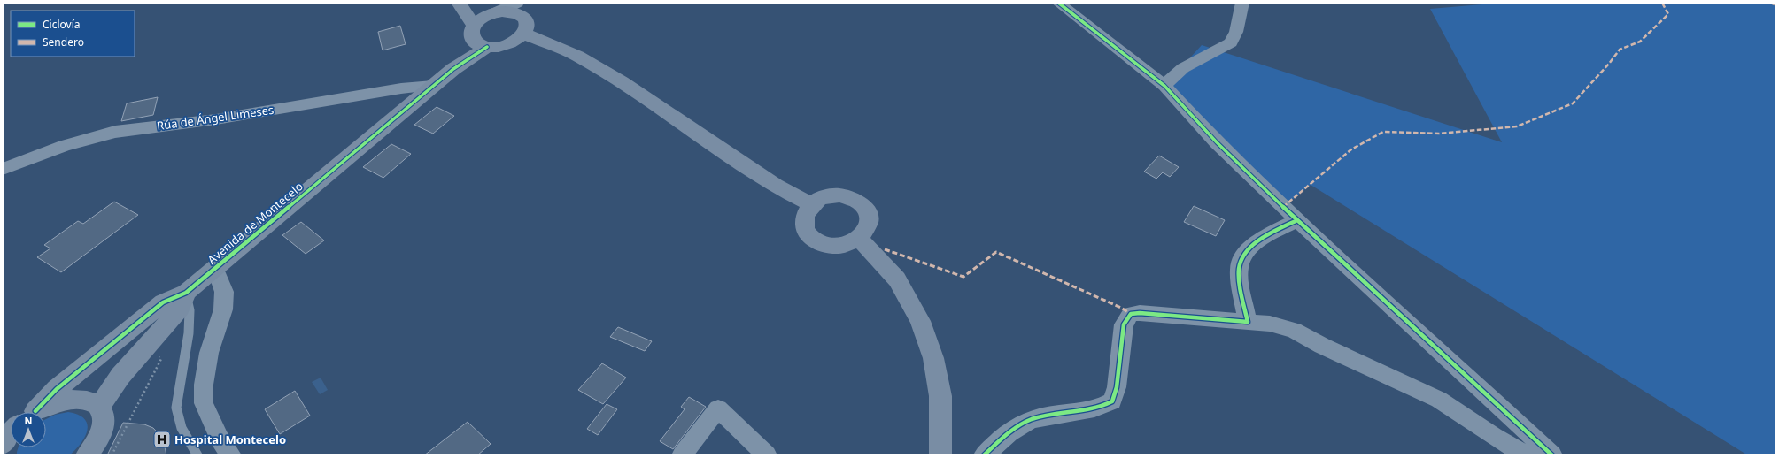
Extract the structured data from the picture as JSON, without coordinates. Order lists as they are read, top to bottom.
{
  "streets": {
    "street": ["Rúa de Ángel Limeses", "Avenida de Montecelo"]
  },
  "crossings": [
    ["Rúa de Ángel Limeses", "Avenida de Montecelo"]
  ],
  "places": {
    "hospital": ["Hospital Montecelo"]
  },
  "legend": ["Ciclovía", "Sendero"],
  "north": "top"
}
